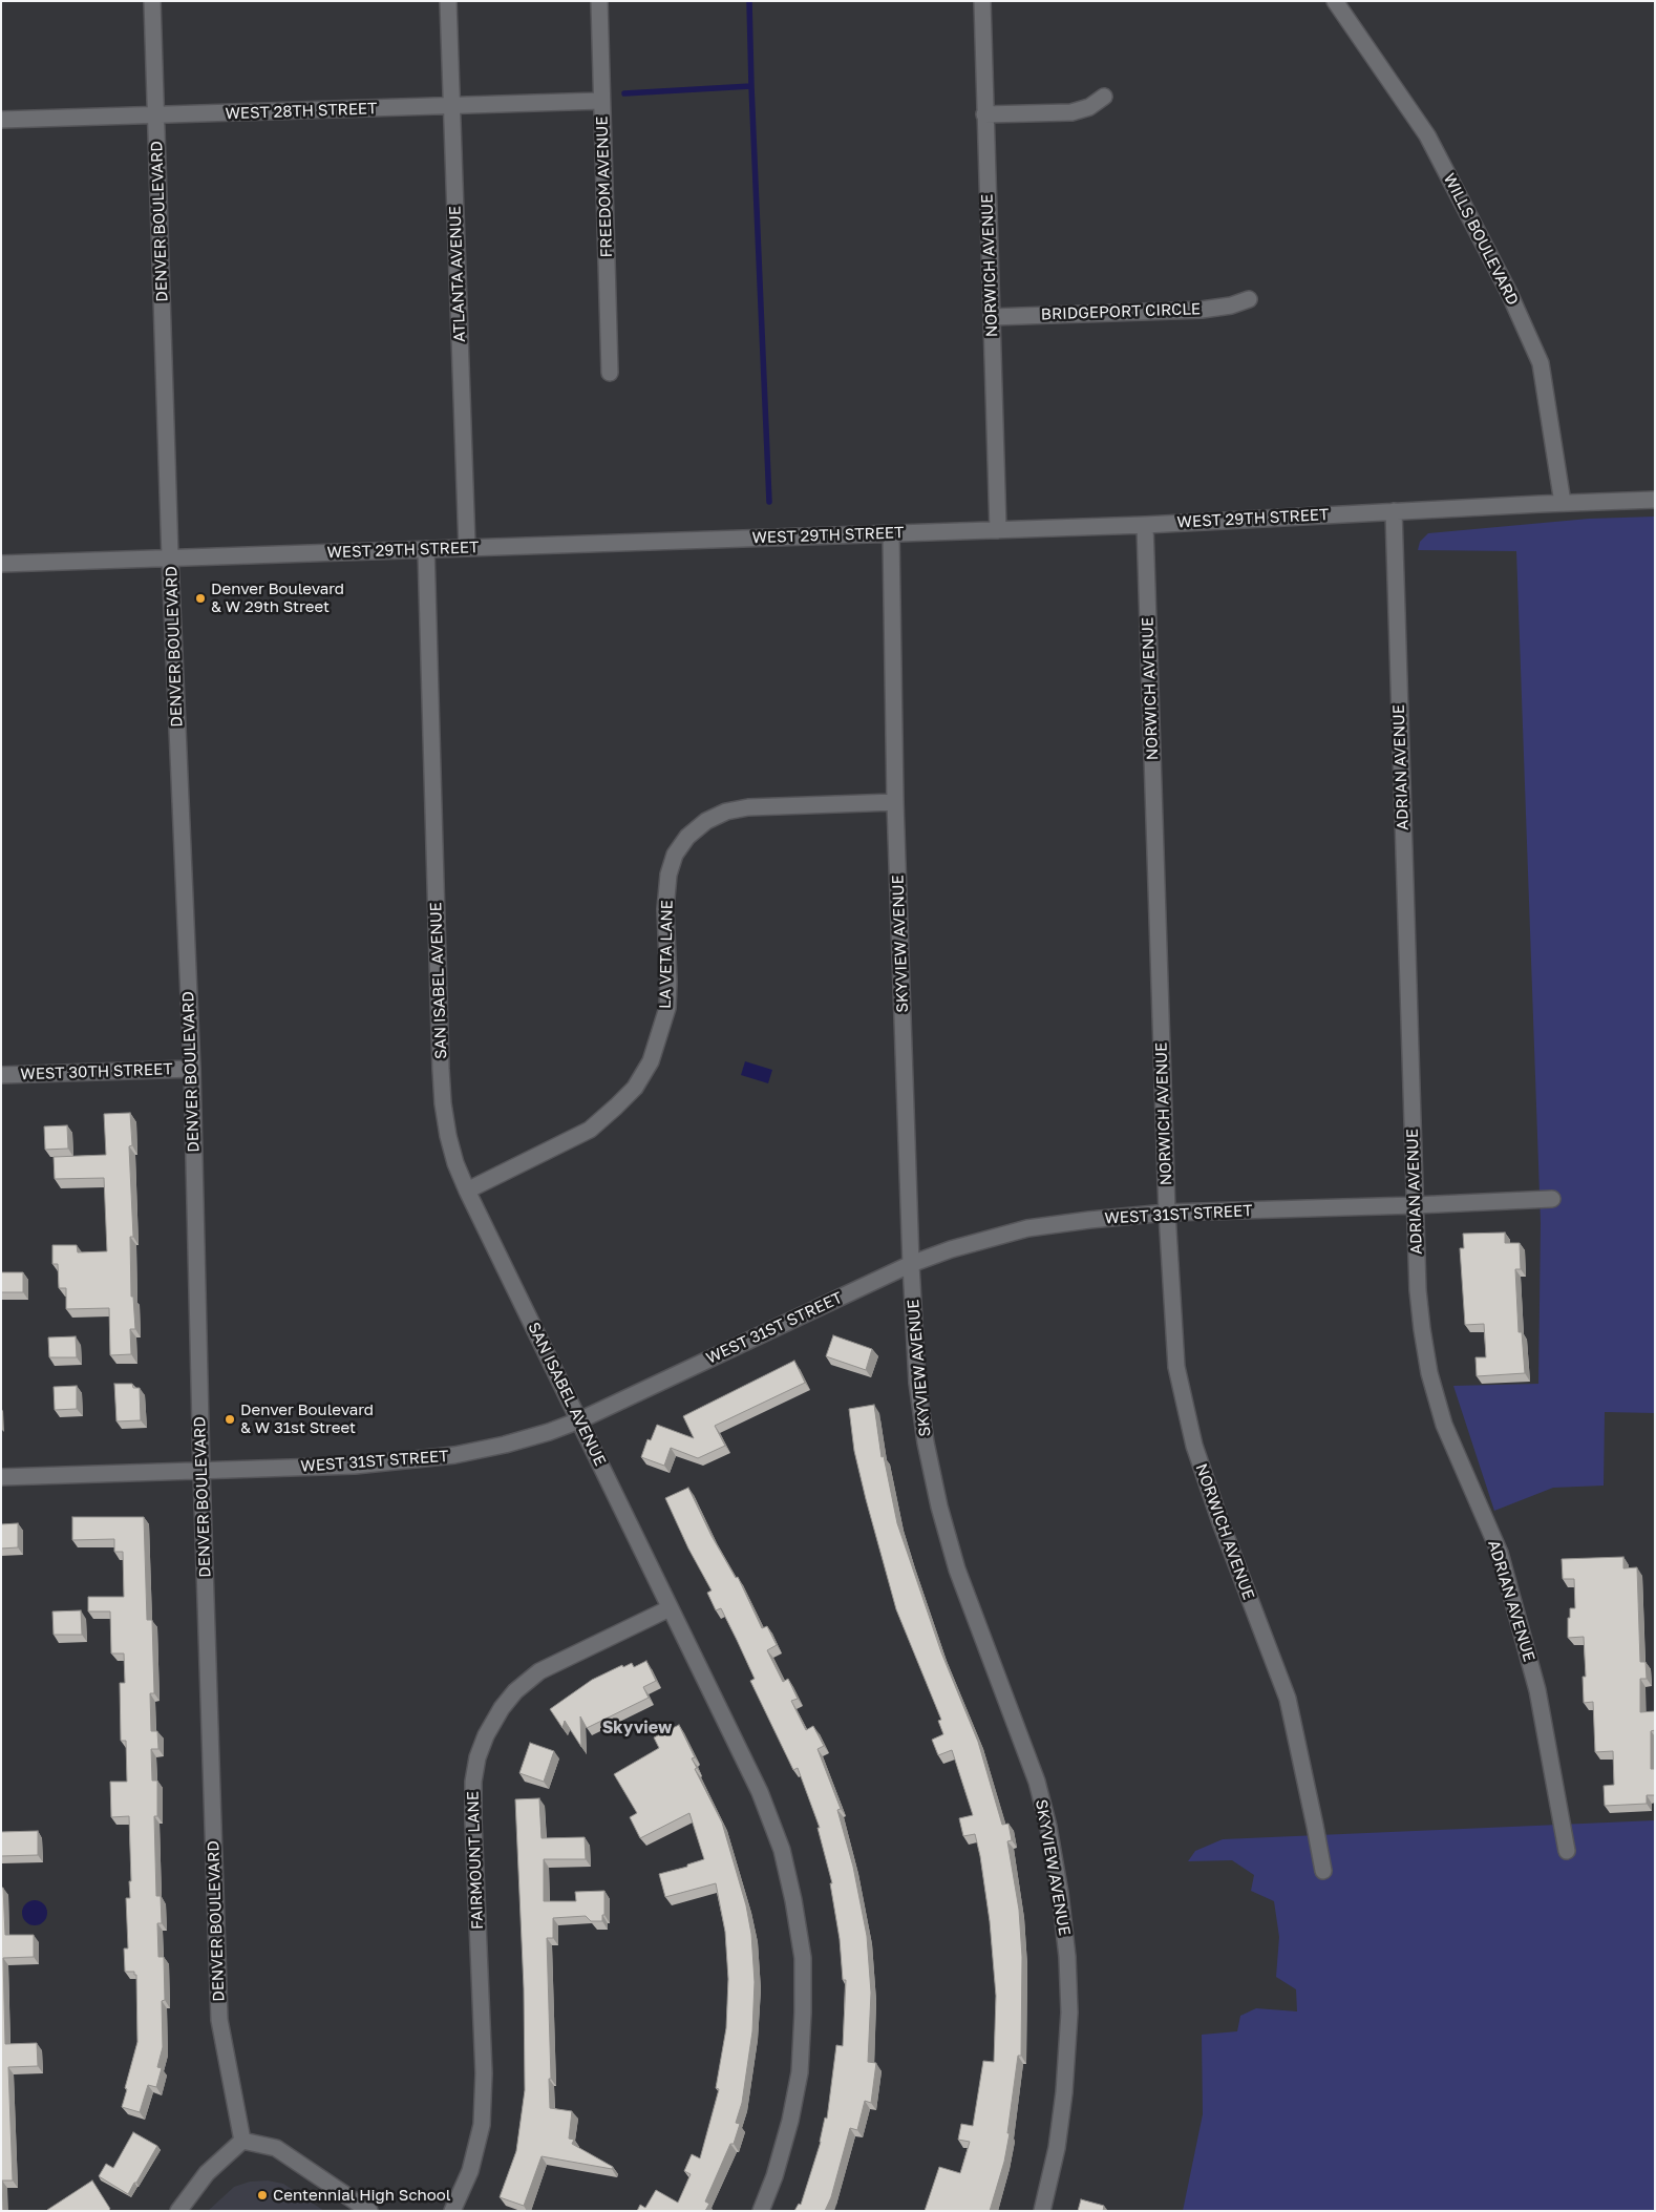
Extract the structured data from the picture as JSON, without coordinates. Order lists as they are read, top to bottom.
{
  "streets": {
    "street": [
      "WEST 28TH STREET",
      "FREEDOM AVENUE",
      "DENVER BOULEVARD",
      "WILLS BOULEVARD",
      "NORWICH AVENUE",
      "ATLANTA AVENUE",
      "BRIDGEPORT CIRCLE",
      "WEST 29TH STREET",
      "ADRIAN AVENUE",
      "SKYVIEW AVENUE",
      "LA VETA LANE",
      "SAN ISABEL AVENUE",
      "WEST 30TH STREET",
      "WEST 31ST STREET",
      "FAIRMOUNT LANE"
    ]
  },
  "crossings": [
    ["WEST 28TH STREET", "FREEDOM AVENUE"],
    ["WEST 28TH STREET", "DENVER BOULEVARD"],
    ["WEST 28TH STREET", "ATLANTA AVENUE"],
    ["DENVER BOULEVARD", "WEST 29TH STREET"],
    ["DENVER BOULEVARD", "WEST 30TH STREET"],
    ["DENVER BOULEVARD", "WEST 31ST STREET"],
    ["WILLS BOULEVARD", "WEST 29TH STREET"],
    ["NORWICH AVENUE", "BRIDGEPORT CIRCLE"],
    ["NORWICH AVENUE", "WEST 29TH STREET"],
    ["NORWICH AVENUE", "WEST 31ST STREET"],
    ["ATLANTA AVENUE", "WEST 29TH STREET"],
    ["WEST 29TH STREET", "ADRIAN AVENUE"],
    ["WEST 29TH STREET", "SKYVIEW AVENUE"],
    ["WEST 29TH STREET", "SAN ISABEL AVENUE"],
    ["ADRIAN AVENUE", "WEST 31ST STREET"],
    ["SKYVIEW AVENUE", "LA VETA LANE"],
    ["SKYVIEW AVENUE", "WEST 31ST STREET"],
    ["LA VETA LANE", "SAN ISABEL AVENUE"],
    ["SAN ISABEL AVENUE", "WEST 31ST STREET"],
    ["SAN ISABEL AVENUE", "FAIRMOUNT LANE"]
  ],
  "districts": ["Skyview"],
  "places": ["Denver Boulevard & W 29th Street", "Denver Boulevard & W 31st Street", "Centennial High School"]
}
